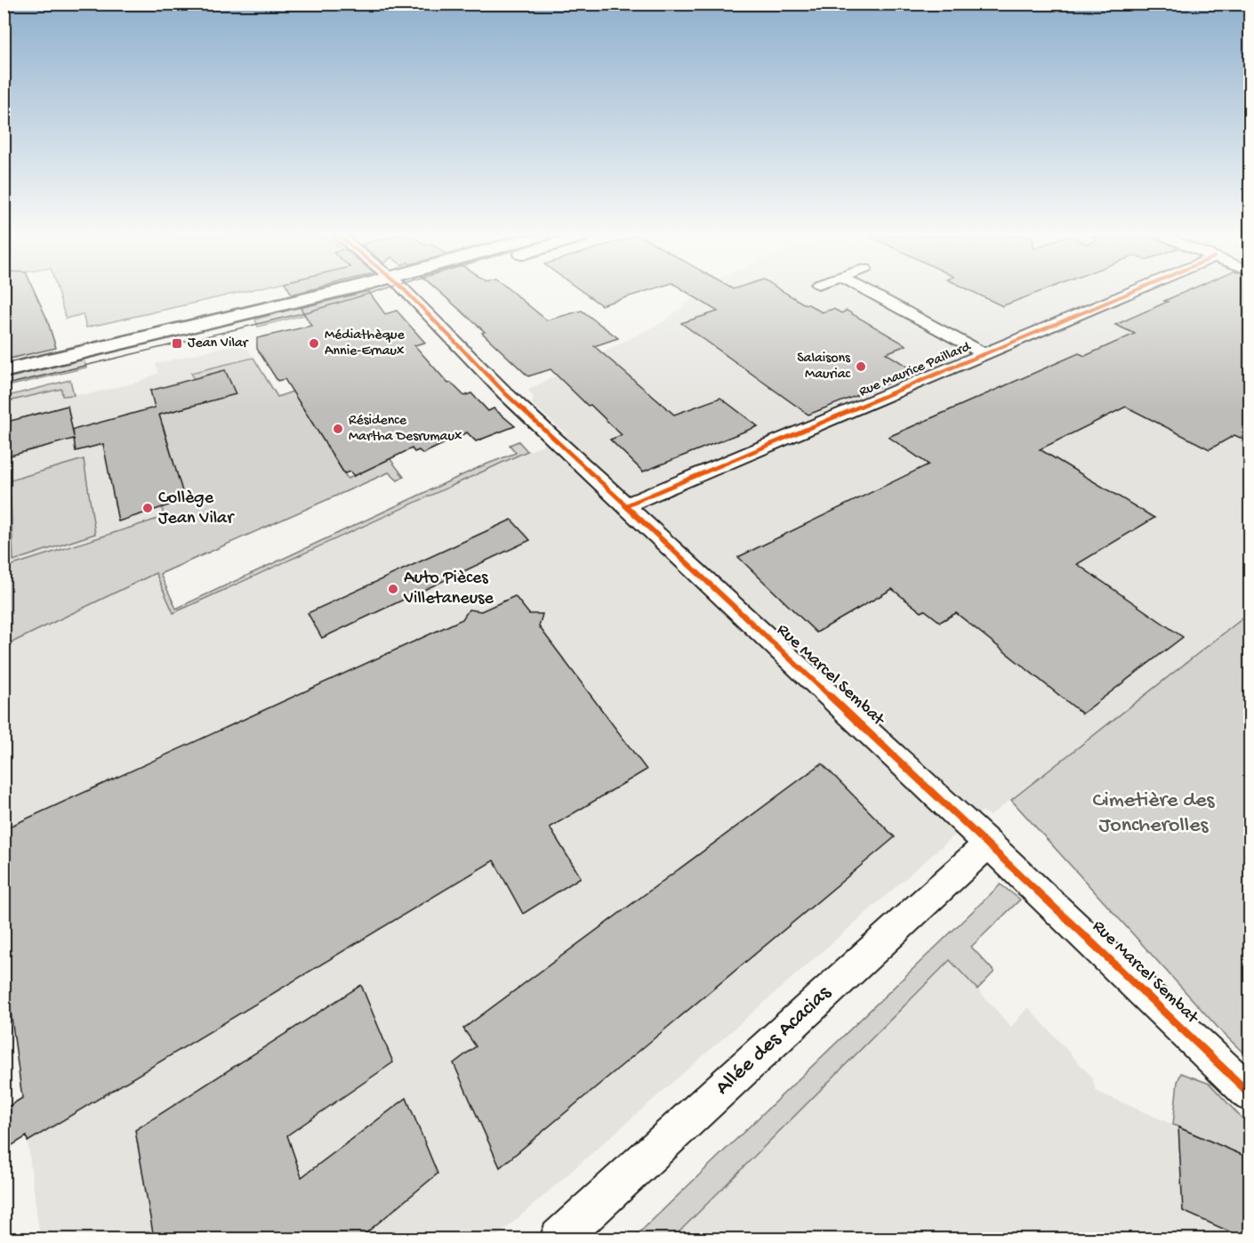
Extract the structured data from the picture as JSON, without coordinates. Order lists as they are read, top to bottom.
{
  "streets": {
    "street": ["Rue Maurice Paillard", "Rue Marcel Sembat", "Allée des Acacias"]
  },
  "crossings": [
    ["Rue Maurice Paillard", "Rue Marcel Sembat"],
    ["Rue Marcel Sembat", "Allée des Acacias"]
  ],
  "parks": ["Cimetière des Joncherolles"],
  "places": {
    "transit": ["Jean Vilar"],
    "other": [
      "Médiathèque Annie-Ernaux",
      "Salaisons Mauriac",
      "Résidence Martha Desrumaux",
      "Collège Jean Vilar",
      "Auto Pièces Villetaneuse"
    ]
  }
}
